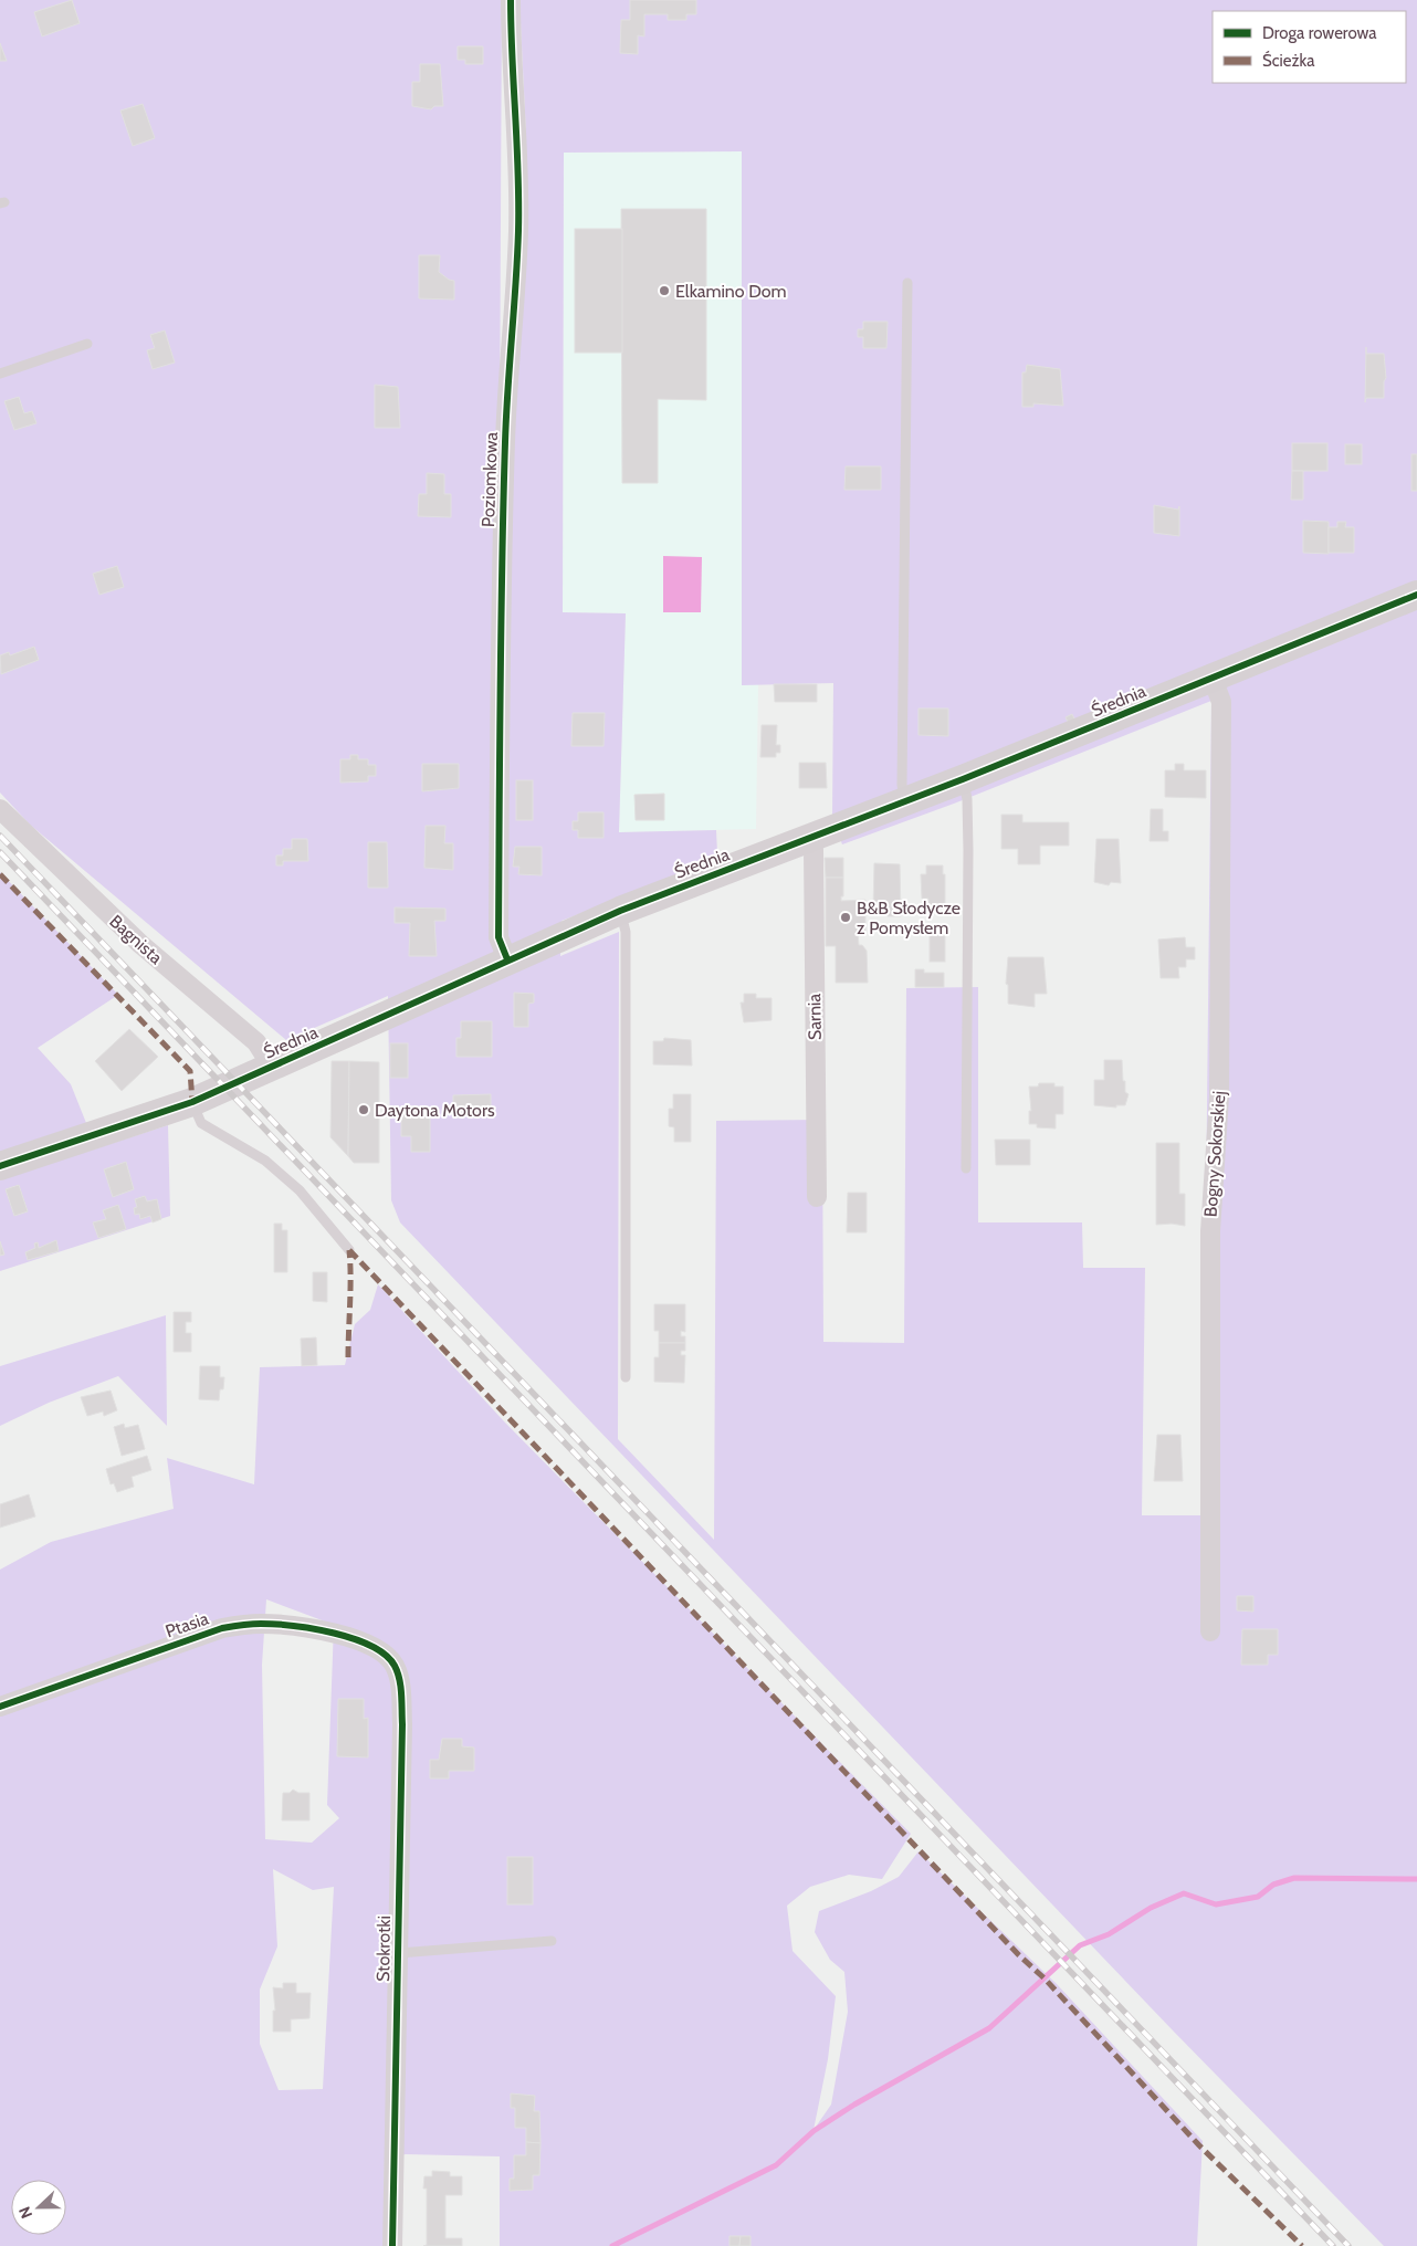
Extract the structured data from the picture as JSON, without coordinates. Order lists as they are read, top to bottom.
{
  "streets": {
    "street": [
      "Poziomkowa",
      "Średnia",
      "Bagnista",
      "Sarnia",
      "Bogny Sokorskiej",
      "Ptasia",
      "Stokrotki"
    ]
  },
  "crossings": [
    ["Poziomkowa", "Średnia"],
    ["Średnia", "Bagnista"],
    ["Średnia", "Sarnia"],
    ["Średnia", "Bogny Sokorskiej"],
    ["Ptasia", "Stokrotki"]
  ],
  "places": ["Elkamino Dom", "B&B Słodycze z Pomysłem", "Daytona Motors"],
  "legend": ["Droga rowerowa", "Ścieżka"],
  "north": "left"
}
